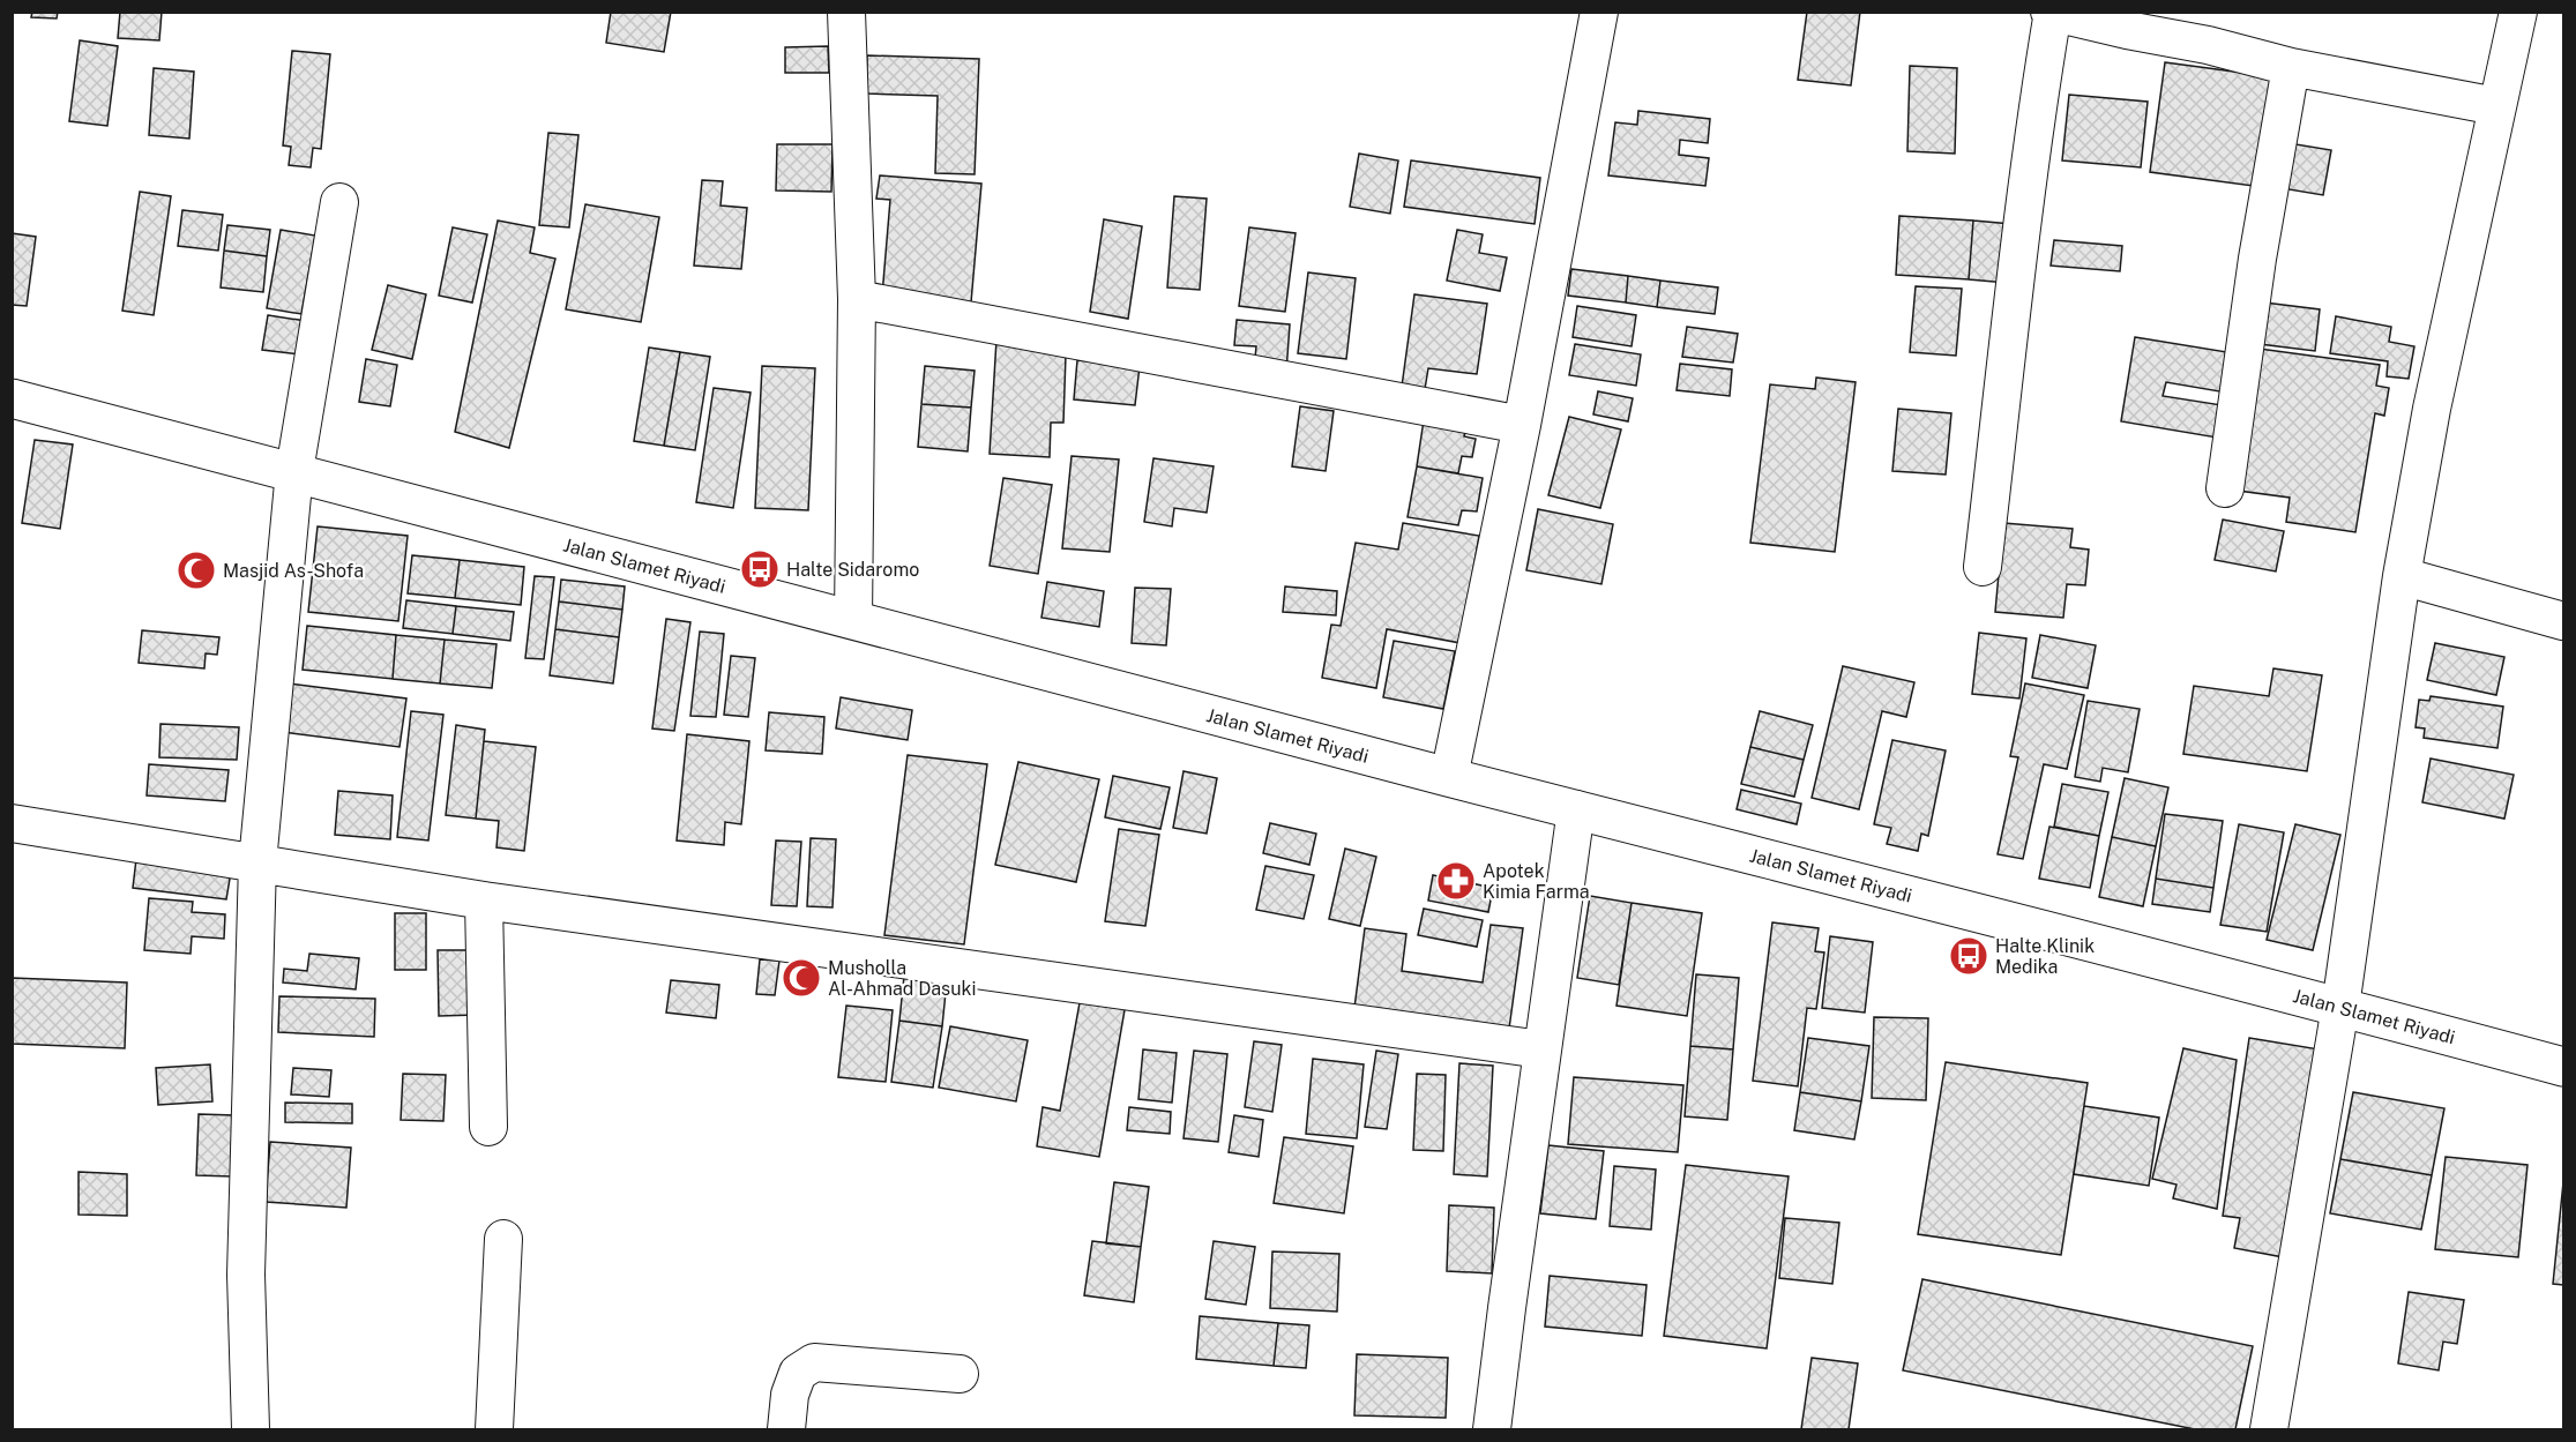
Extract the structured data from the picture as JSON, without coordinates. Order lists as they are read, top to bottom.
{
  "streets": {
    "main road": ["Jalan Slamet Riyadi"]
  },
  "places": {
    "bus stop": ["Halte Sidaromo", "Halte Klinik Medika"],
    "mosque": ["Masjid As-Shofa", "Musholla Al-Ahmad Dasuki"],
    "pharmacy": ["Apotek Kimia Farma"]
  }
}
